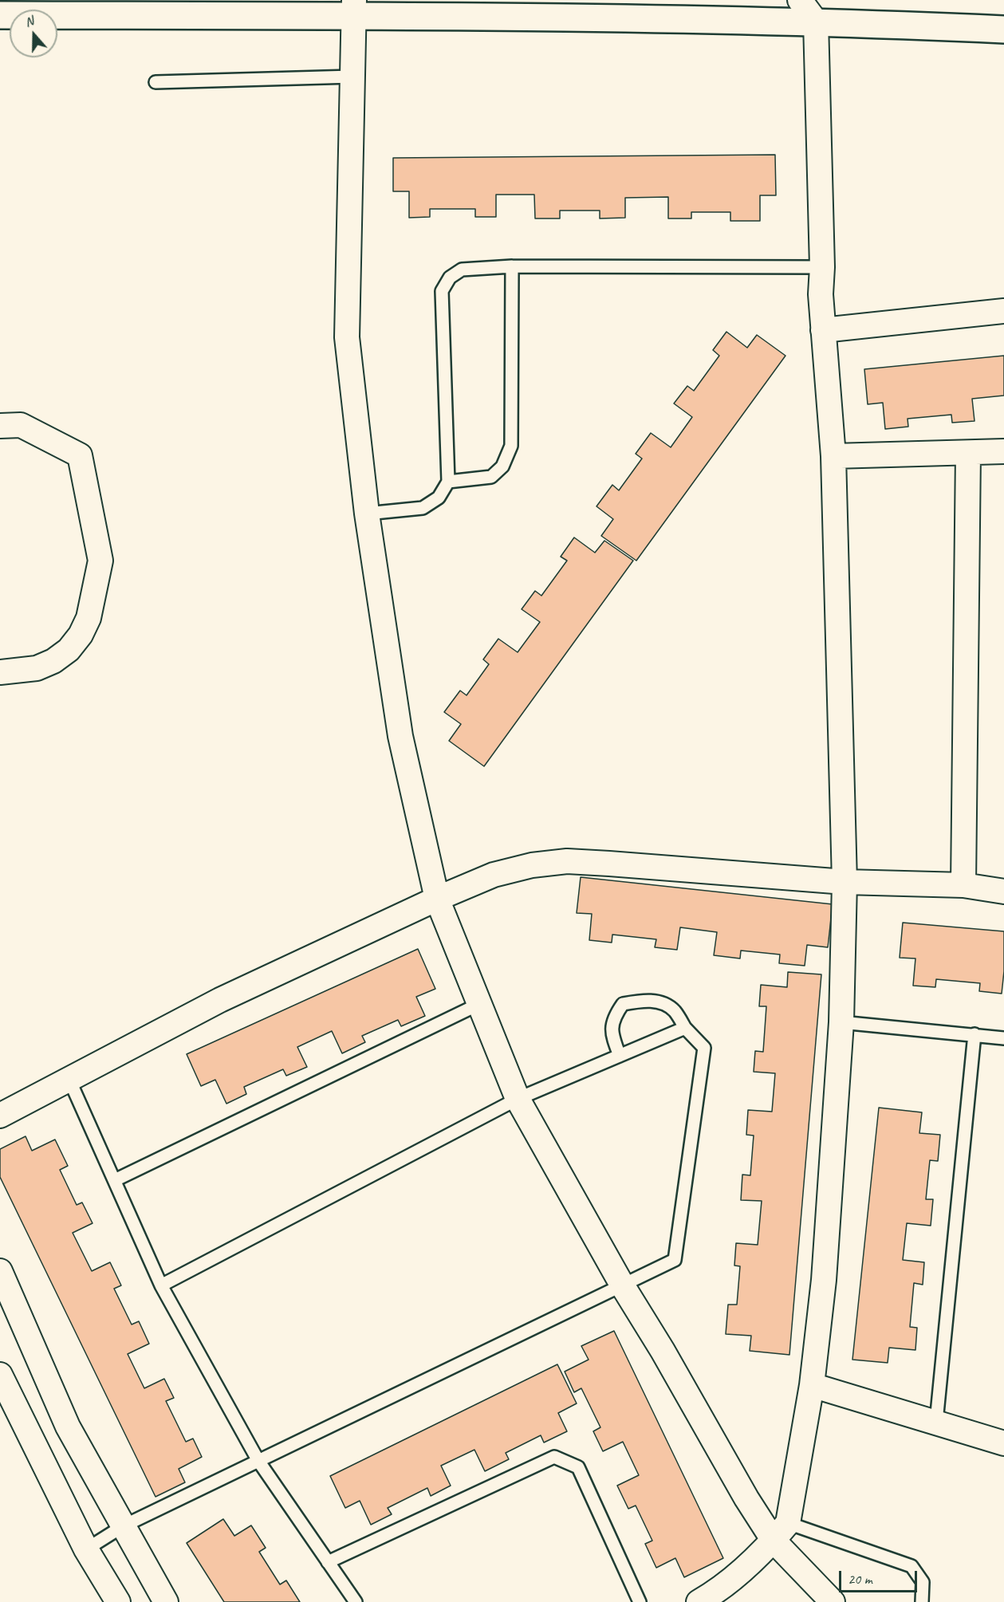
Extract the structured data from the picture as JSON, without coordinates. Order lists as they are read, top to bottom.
{
  "scale_bar": "20 m",
  "north": "top"
}
